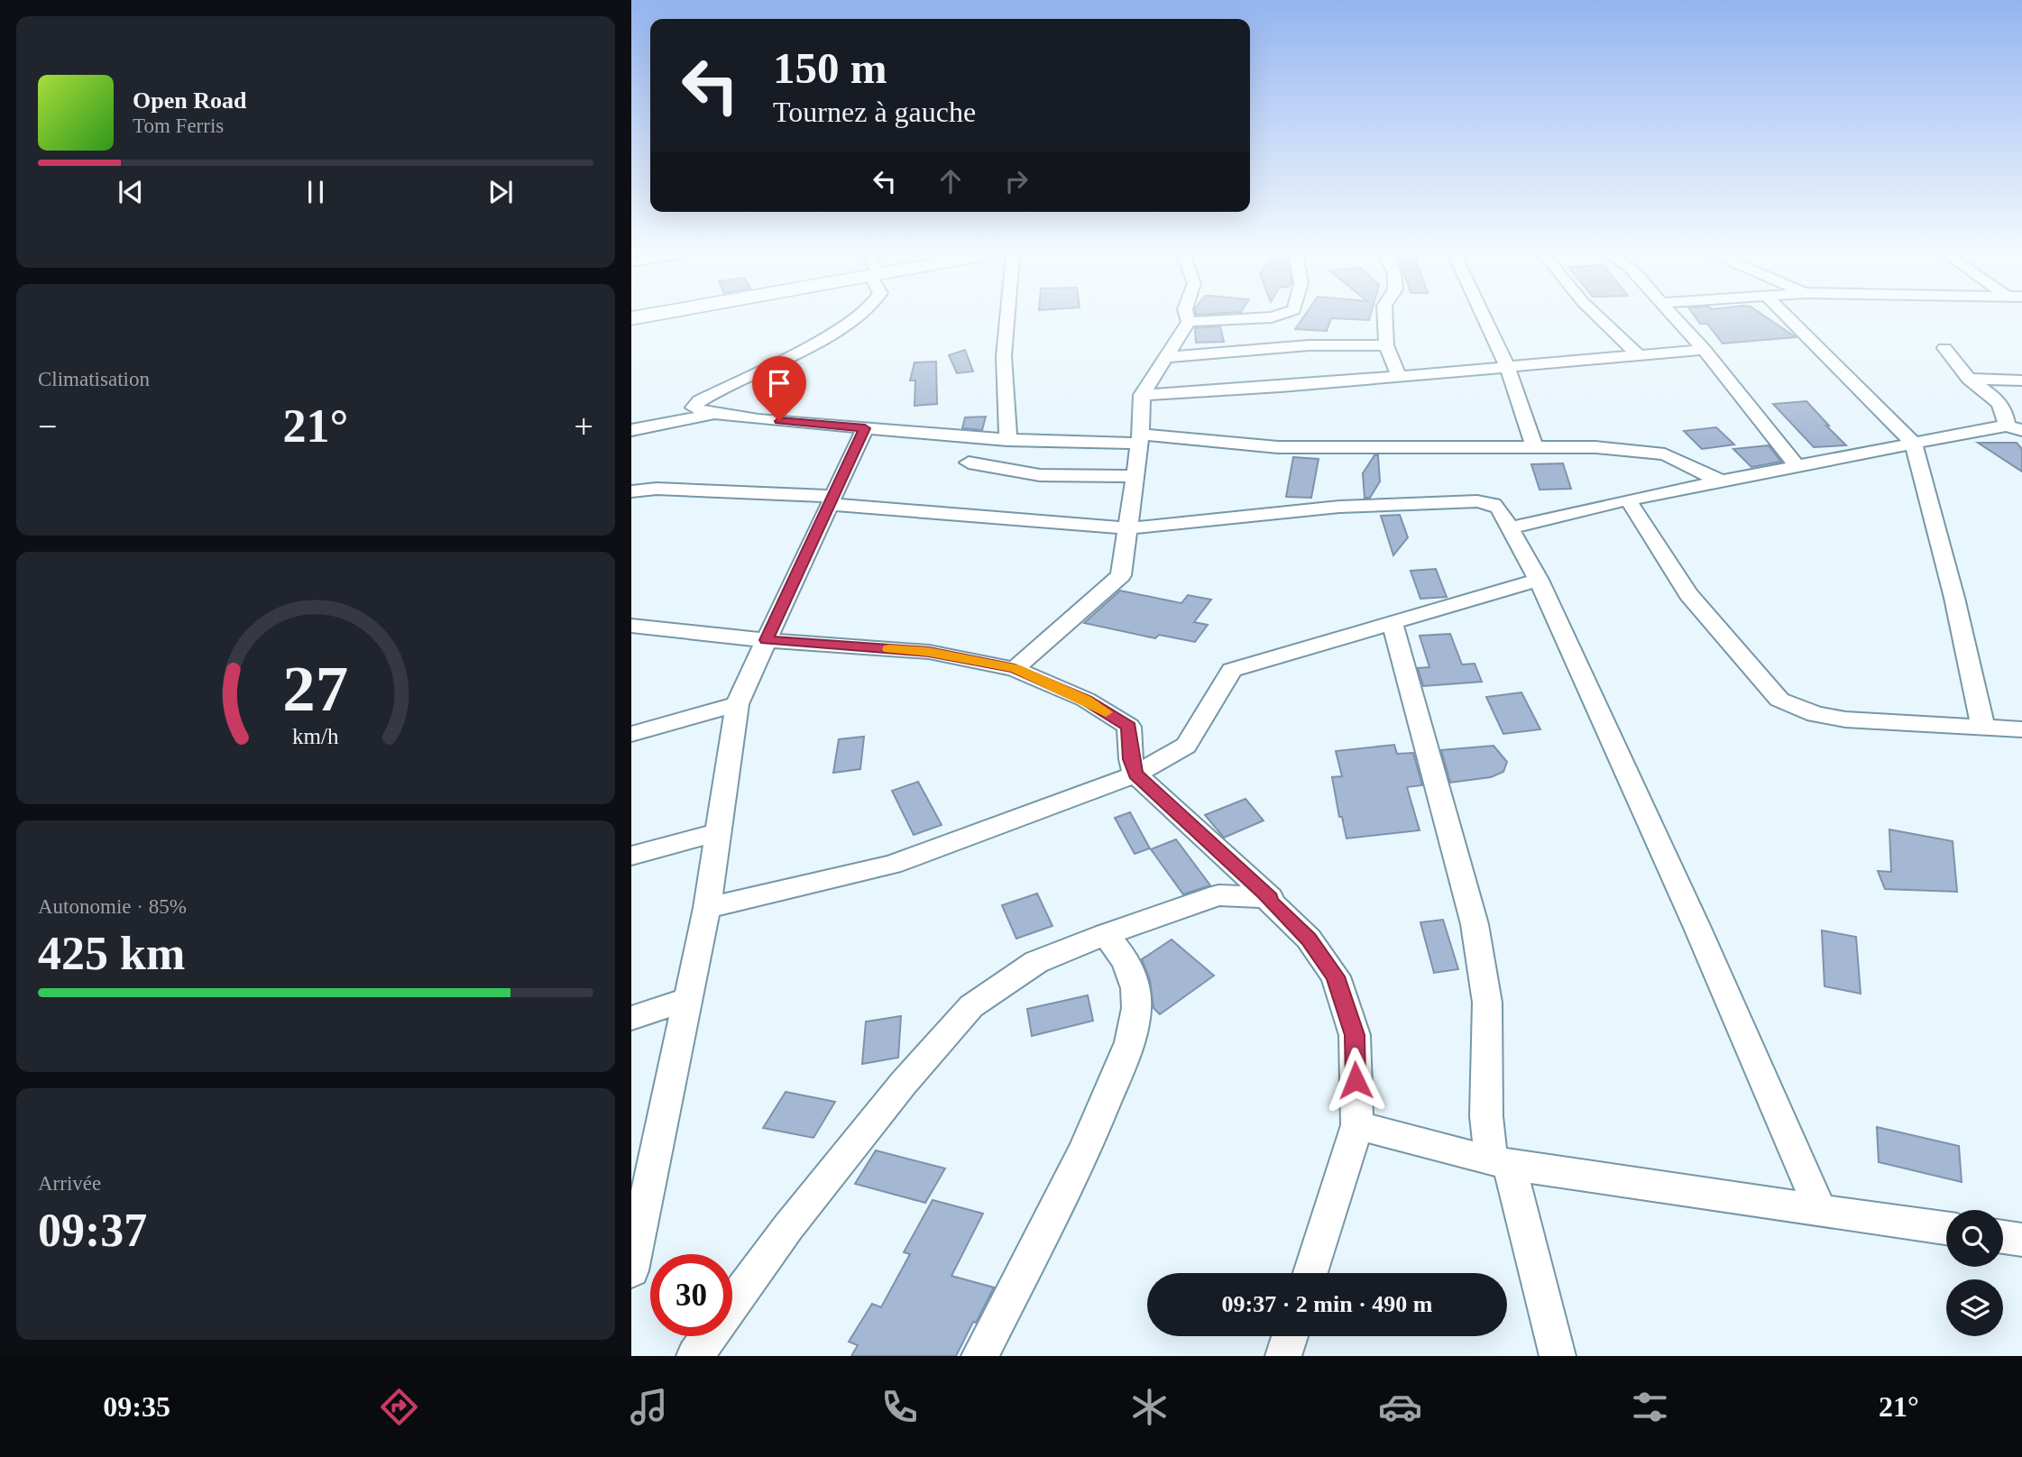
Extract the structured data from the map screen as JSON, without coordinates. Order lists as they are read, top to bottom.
{
  "page": {
    "turn": ["150 m", "Tournez à gauche"],
    "song": ["Open Road", "Tom Ferris"],
    "tile": [
      "Climatisation",
      ["Autonomie · 85%", "425 km"],
      ["Arrivée", "09:37"]
    ],
    "heat": ["−", "21°", "+"],
    "limit": "30",
    "trip": "09:37 · 2 min · 490 m",
    "tabs": ["09:35", "21°"],
    "gauge": ["27", "km/h"]
  }
}
